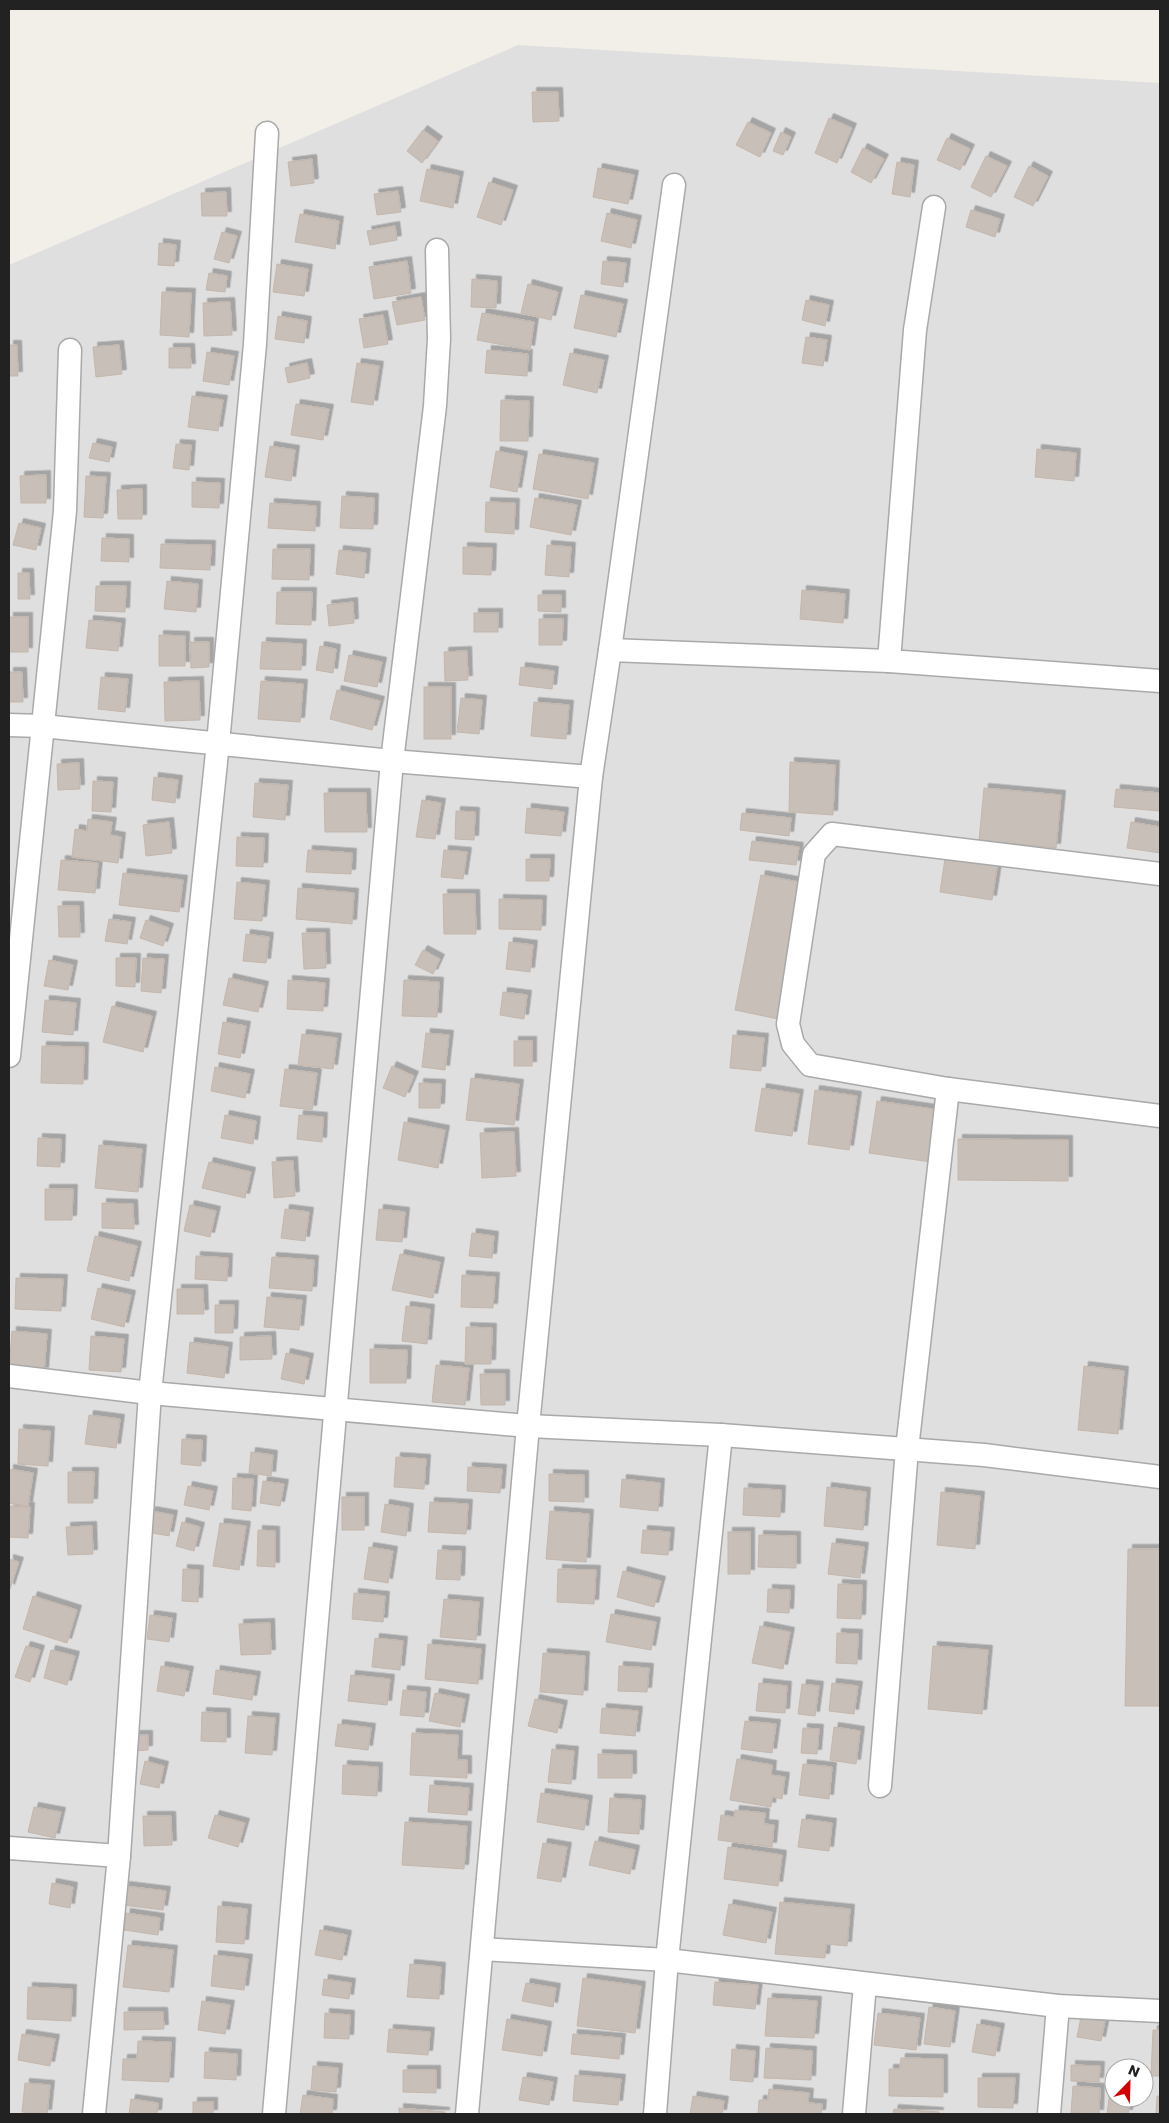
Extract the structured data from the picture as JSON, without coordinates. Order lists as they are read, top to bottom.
{
  "north": "top right"
}
